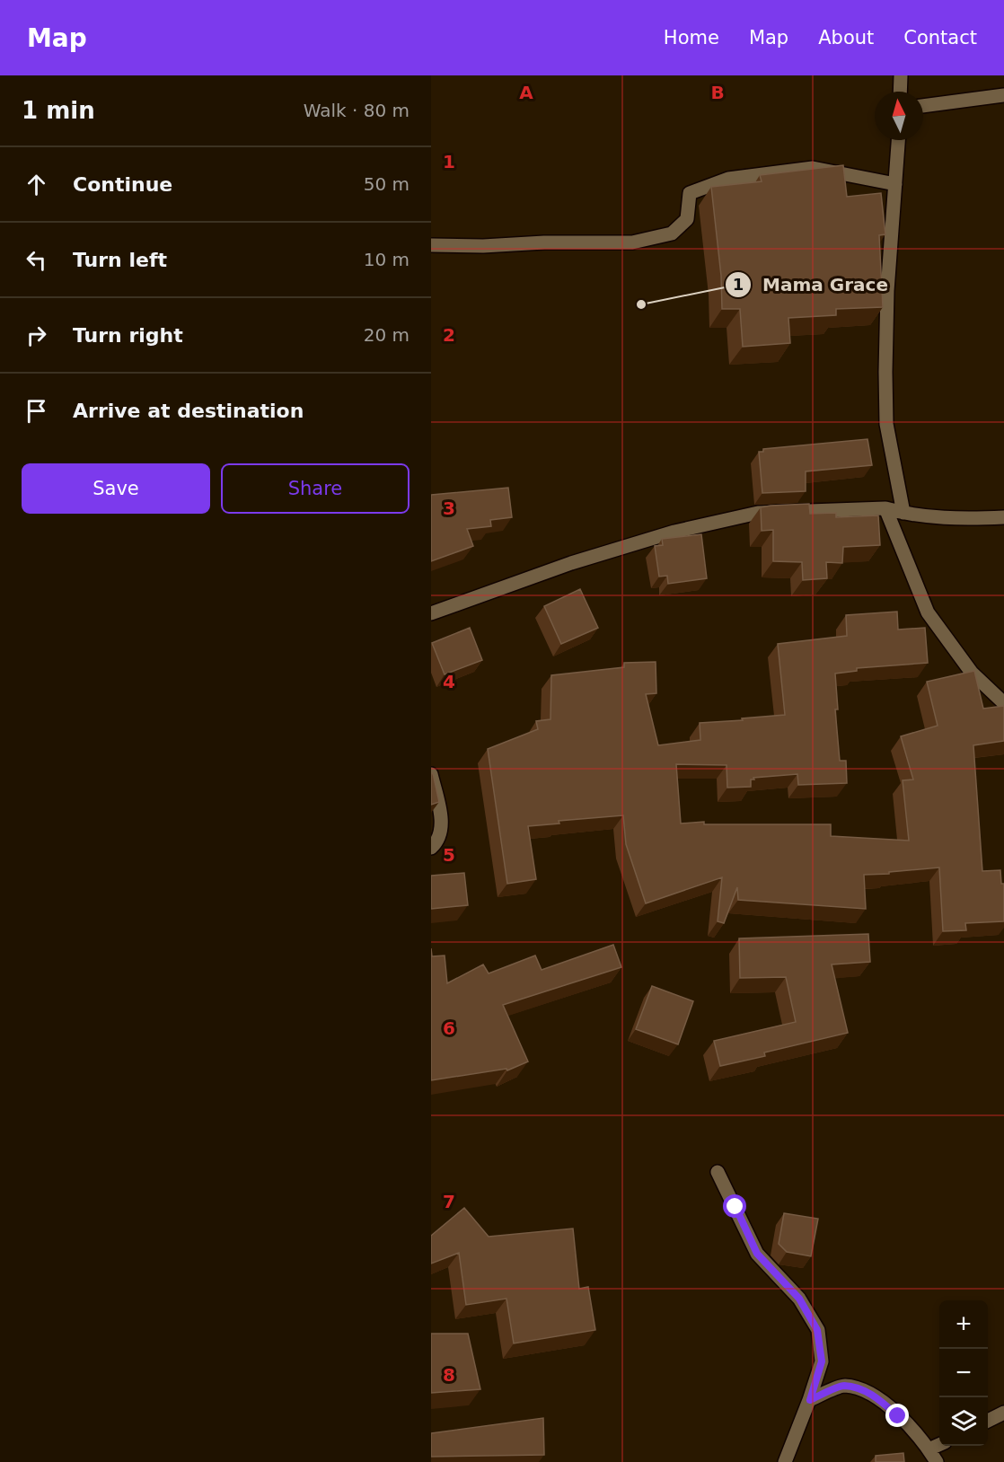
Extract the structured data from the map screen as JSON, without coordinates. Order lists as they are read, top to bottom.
{
  "places": ["Mama Grace"],
  "north": "top",
  "page": {
    "header": "Map",
    "nav": [
      "Home",
      "Map",
      "About",
      "Contact"
    ],
    "heading": ["1 min", "Walk · 80 m"],
    "list": [
      ["Continue", "50 m"],
      ["Turn left", "10 m"],
      ["Turn right", "20 m"],
      "Arrive at destination"
    ],
    "buttons": ["Save", "Share"],
    "map_buttons": ["+", "−"]
  },
  "grid": {
    "columns": ["A", "B"],
    "rows": [
      "1",
      "2",
      "3",
      "4",
      "5",
      "6",
      "7",
      "8"
    ]
  }
}
